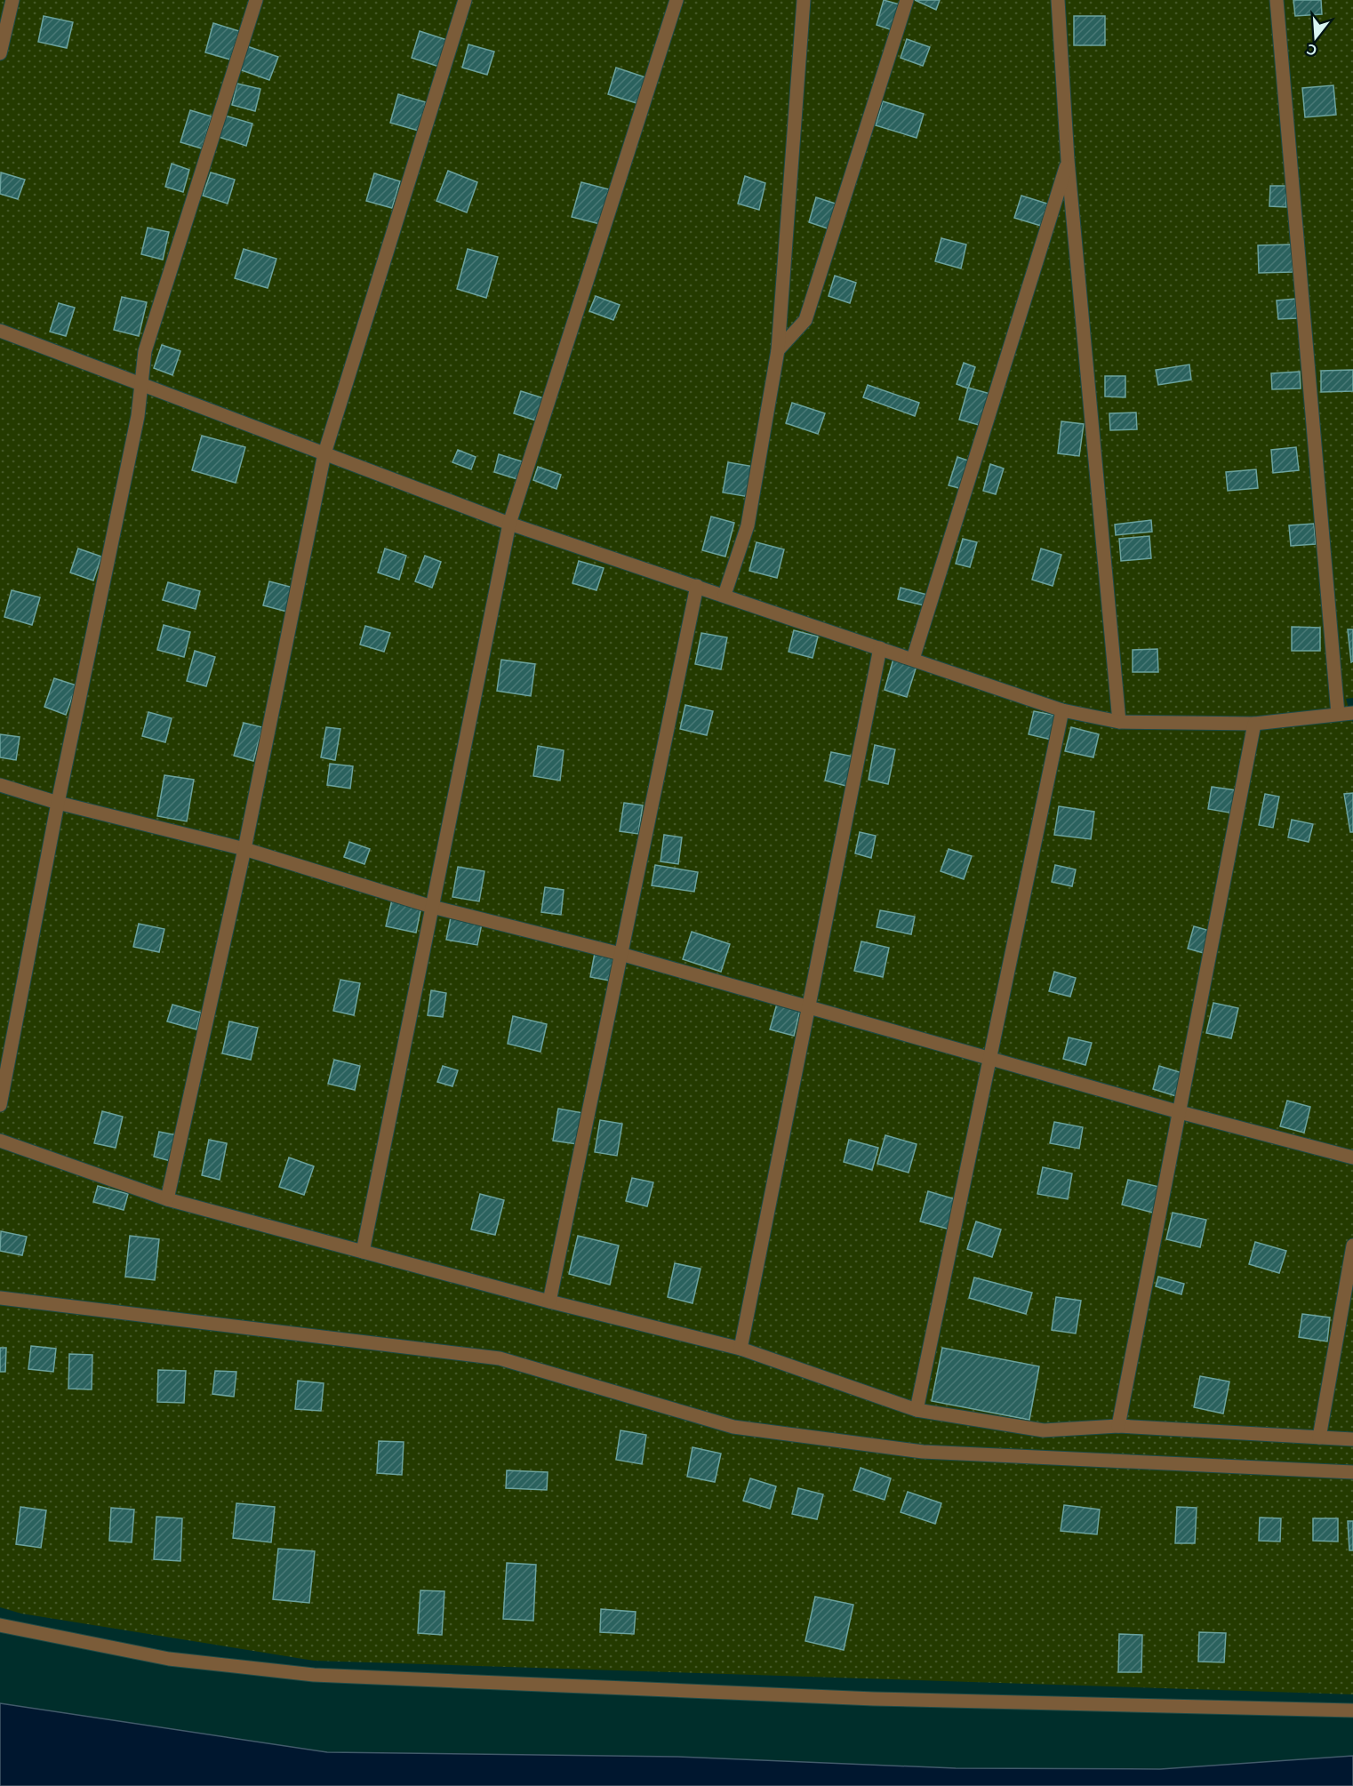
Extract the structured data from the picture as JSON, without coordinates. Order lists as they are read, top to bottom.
{
  "north": "bottom"
}
